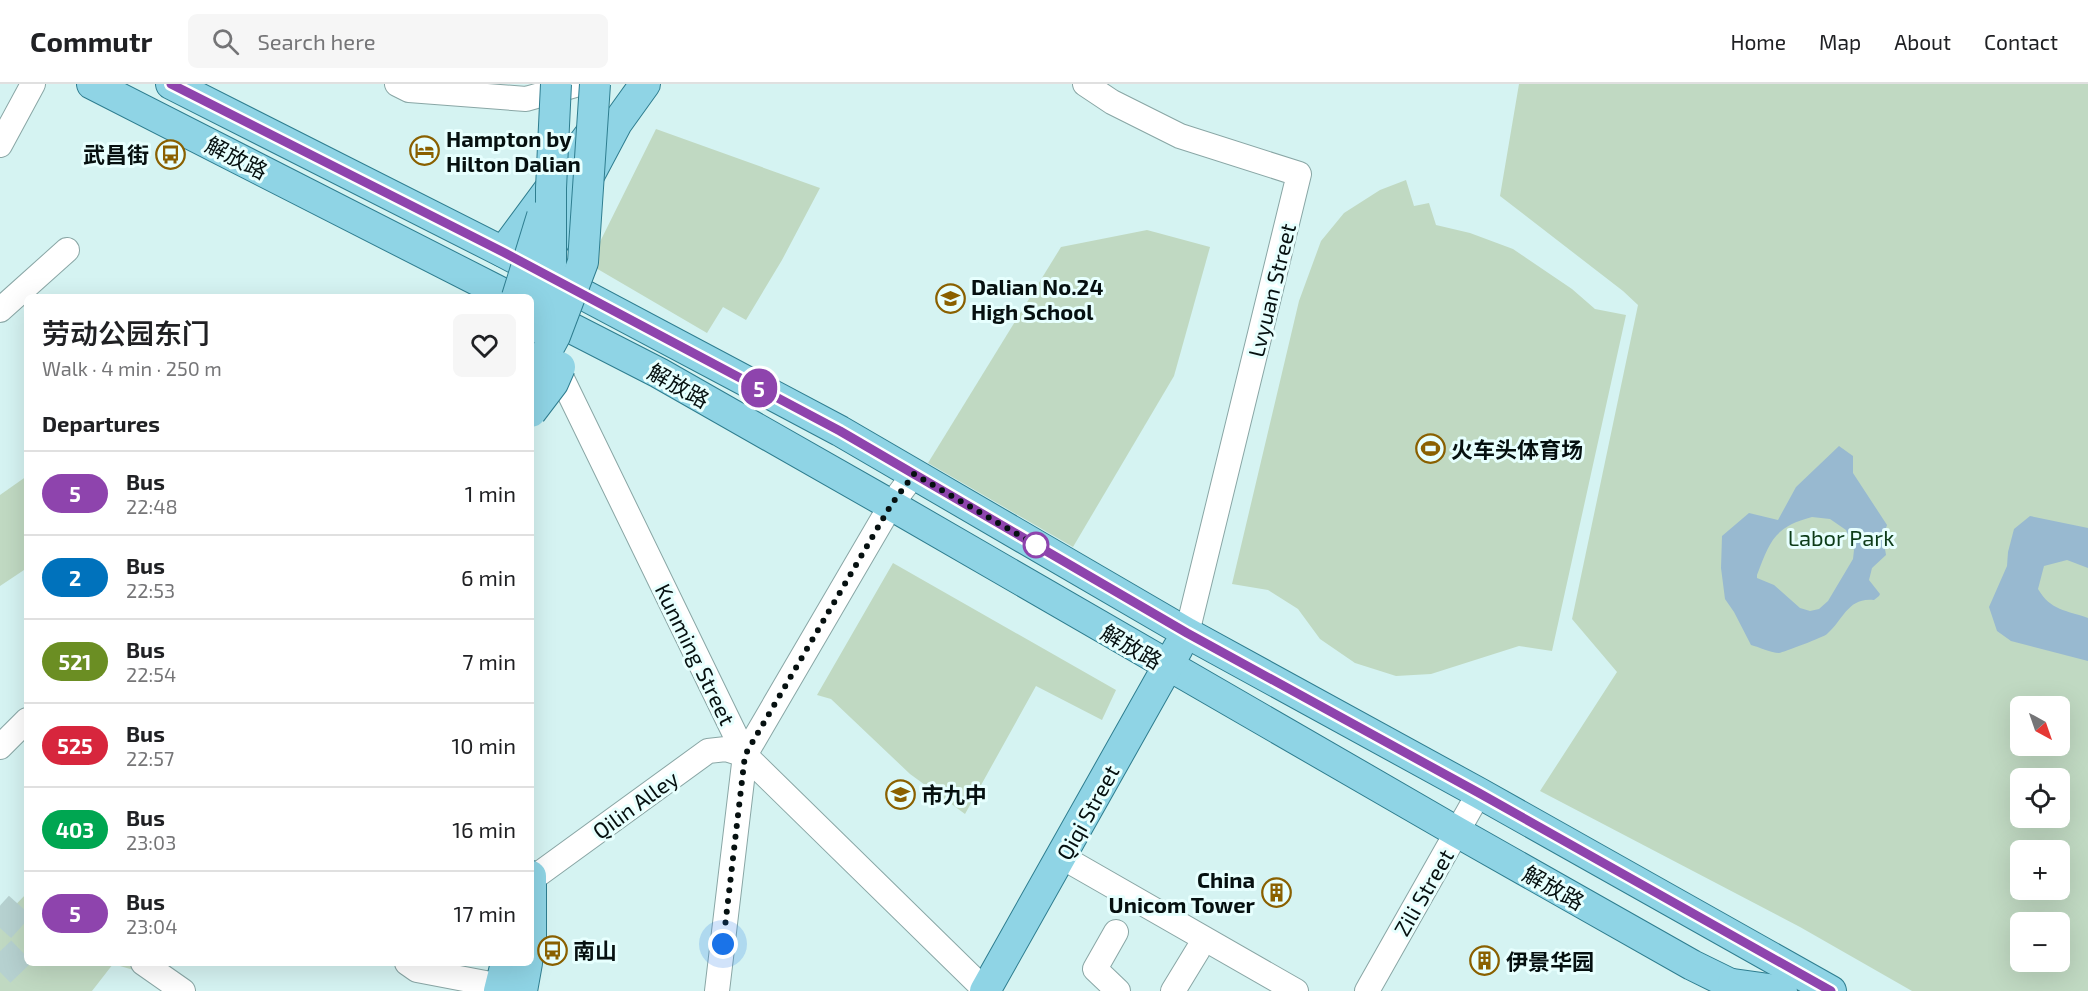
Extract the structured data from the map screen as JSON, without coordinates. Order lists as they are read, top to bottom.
{
  "streets": {
    "main road": ["解放路", "Qiqi Street"],
    "street": [
      "Lvyuan Street",
      "Kunming Street",
      "Qilin Alley",
      "Zili Street"
    ]
  },
  "crossings": [
    ["解放路", "Qiqi Street"],
    ["解放路", "Zili Street"],
    ["Lvyuan Street", "Qiqi Street"],
    ["Kunming Street", "Qilin Alley"],
    ["Kunming Street", "Qiqi Street"]
  ],
  "parks": ["Labor Park"],
  "places": {
    "hotel": ["Hampton by Hilton Dalian"],
    "bus stop": ["武昌街", "南山"],
    "school or university": ["Dalian No.24 High School", "市九中"],
    "sports": ["火车头体育场"],
    "building": ["China Unicom Tower", "伊景华园"]
  },
  "lines": ["bus line 5"],
  "north": "bottom right",
  "page": {
    "header": "Commutr",
    "search": "Search here",
    "nav": [
      "Home",
      "Map",
      "About",
      "Contact"
    ],
    "on_map": "5",
    "heading": [
      ["劳动公园东门", "Walk · 4 min · 250 m"],
      "Departures"
    ],
    "list": [
      {
        "mark": "5",
        "name": "Bus",
        "note": "22:48",
        "value": "1 min"
      },
      {
        "mark": "2",
        "name": "Bus",
        "note": "22:53",
        "value": "6 min"
      },
      {
        "mark": "521",
        "name": "Bus",
        "note": "22:54",
        "value": "7 min"
      },
      {
        "mark": "525",
        "name": "Bus",
        "note": "22:57",
        "value": "10 min"
      },
      {
        "mark": "403",
        "name": "Bus",
        "note": "23:03",
        "value": "16 min"
      },
      {
        "mark": "5",
        "name": "Bus",
        "note": "23:04",
        "value": "17 min"
      }
    ],
    "map_buttons": ["+", "−"]
  }
}
